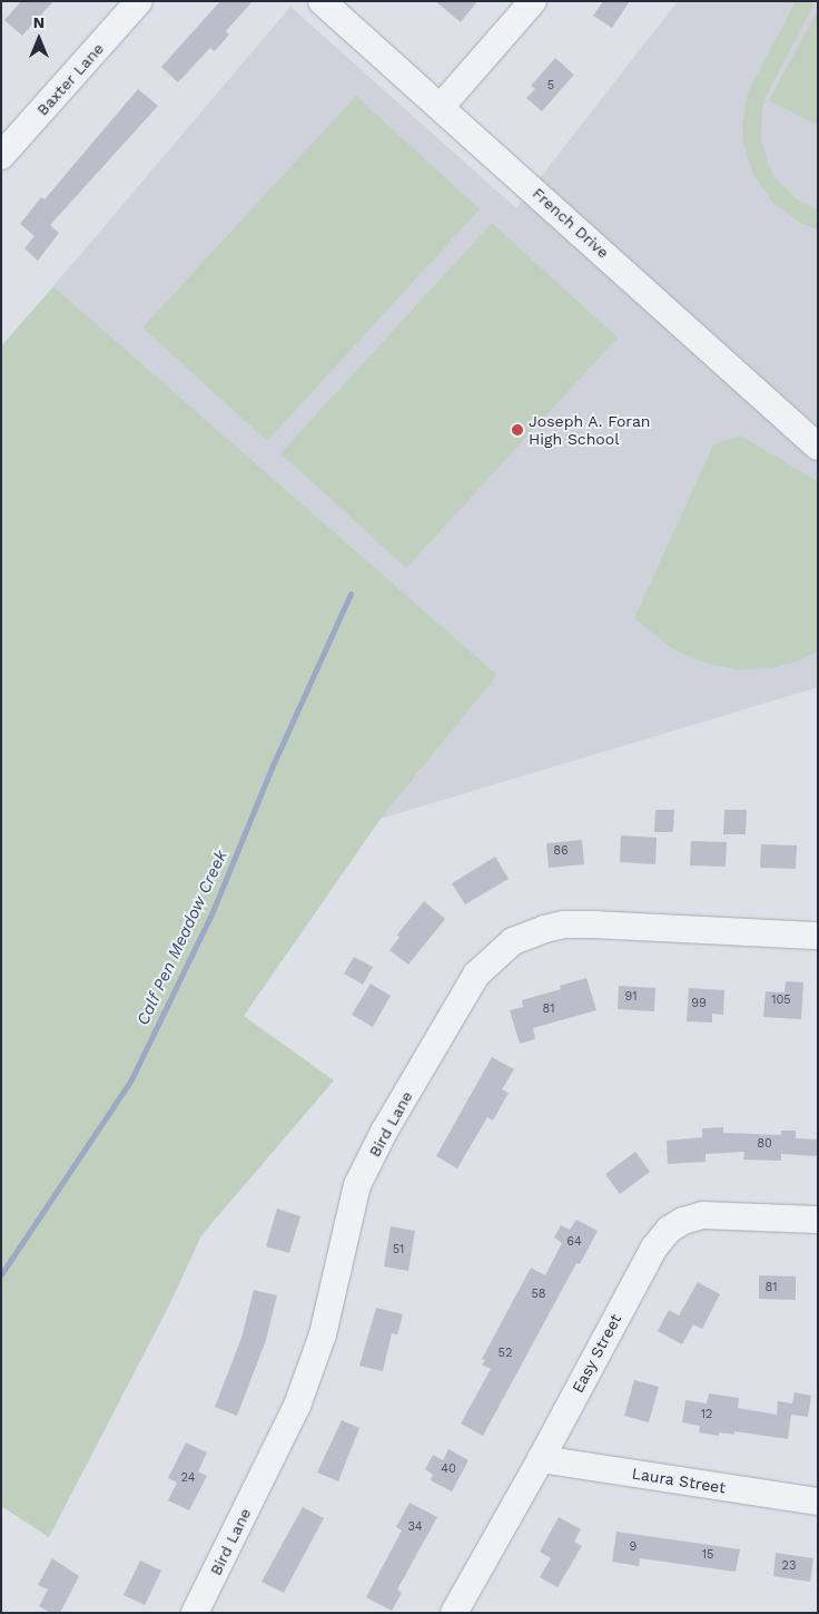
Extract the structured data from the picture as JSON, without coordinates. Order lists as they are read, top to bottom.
{
  "streets": {
    "street": [
      "Baxter Lane",
      "French Drive",
      "Bird Lane",
      "Easy Street",
      "Laura Street"
    ]
  },
  "crossings": [
    ["Easy Street", "Laura Street"]
  ],
  "water": ["Calf Pen Meadow Creek"],
  "places": ["Joseph A. Foran High School"],
  "house_numbers": [
    "5",
    "86",
    "91",
    "105",
    "99",
    "81",
    "80",
    "64",
    "51",
    "81",
    "58",
    "52",
    "12",
    "40",
    "24",
    "34",
    "9",
    "15",
    "23"
  ],
  "north": "top"
}
